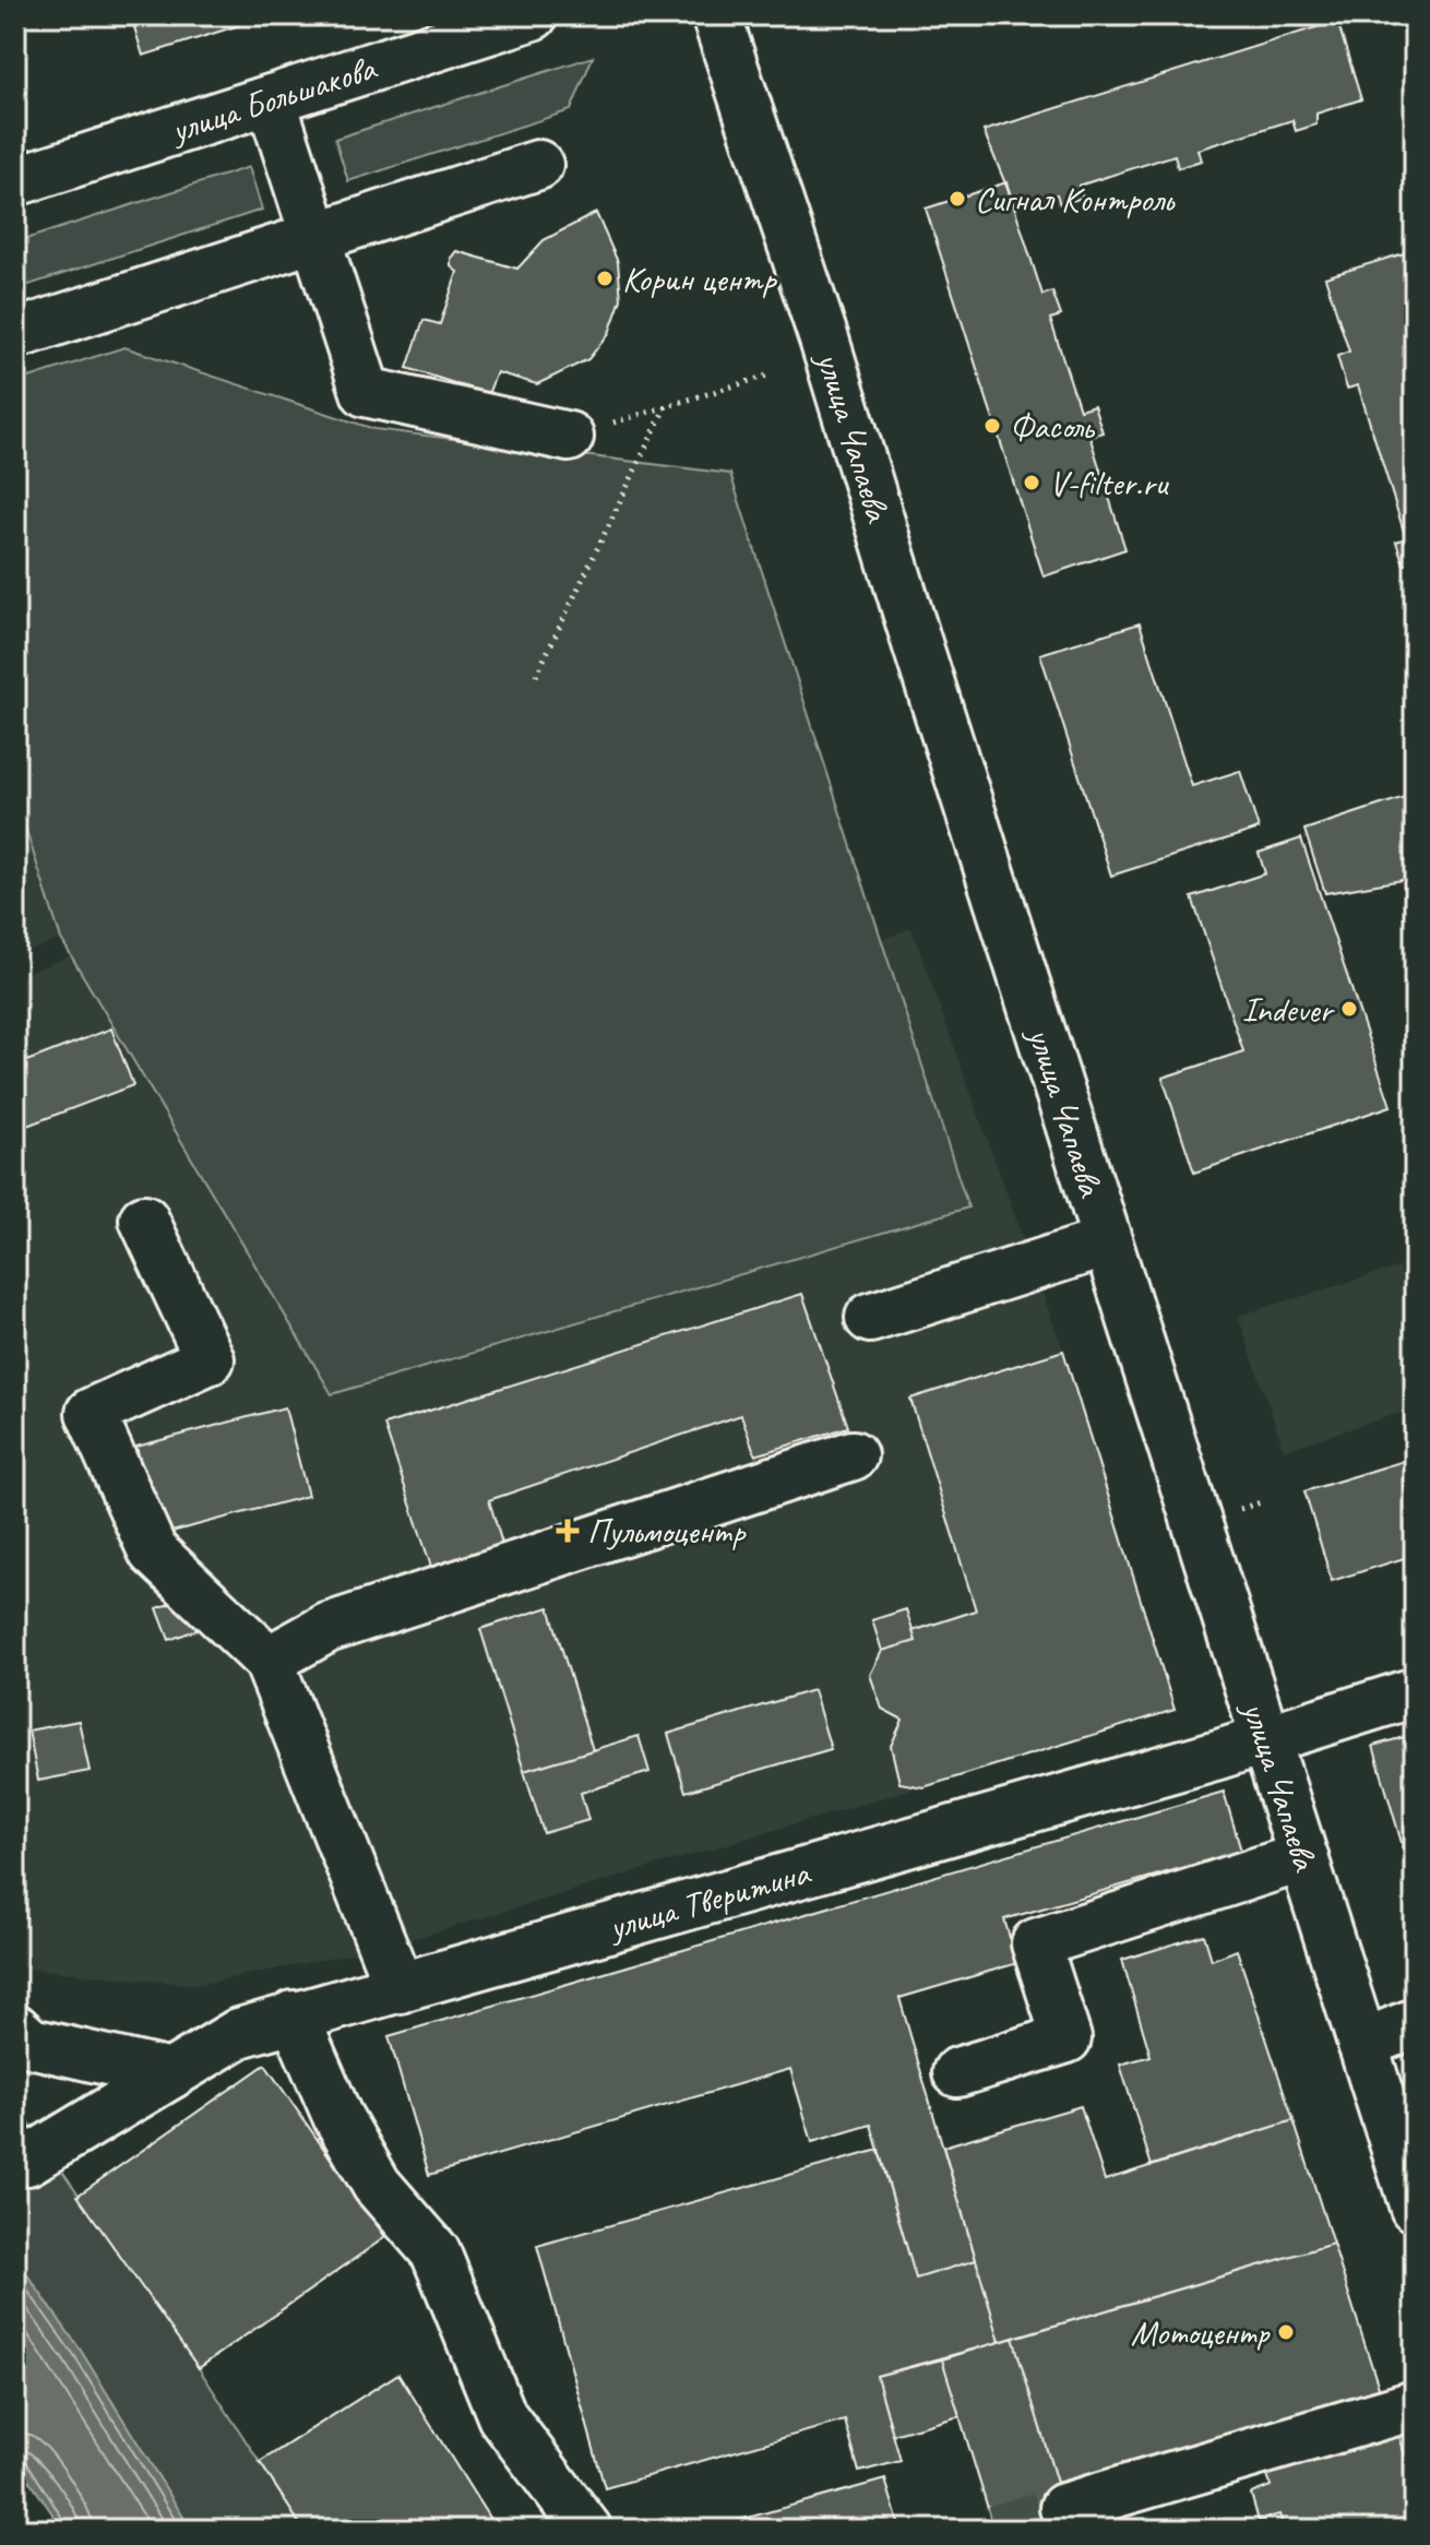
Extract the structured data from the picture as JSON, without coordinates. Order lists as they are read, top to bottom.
{
  "streets": {
    "main road": ["улица Большакова", "улица Чапаева", "улица Тверитина"]
  },
  "crossings": [
    ["улица Чапаева", "улица Тверитина"]
  ],
  "places": {
    "other": [
      "Сигнал Контроль",
      "Корин центр",
      "Фасоль",
      "V-filter.ru",
      "Indever",
      "Мотоцентр"
    ],
    "health": ["Пульмоцентр"]
  }
}
